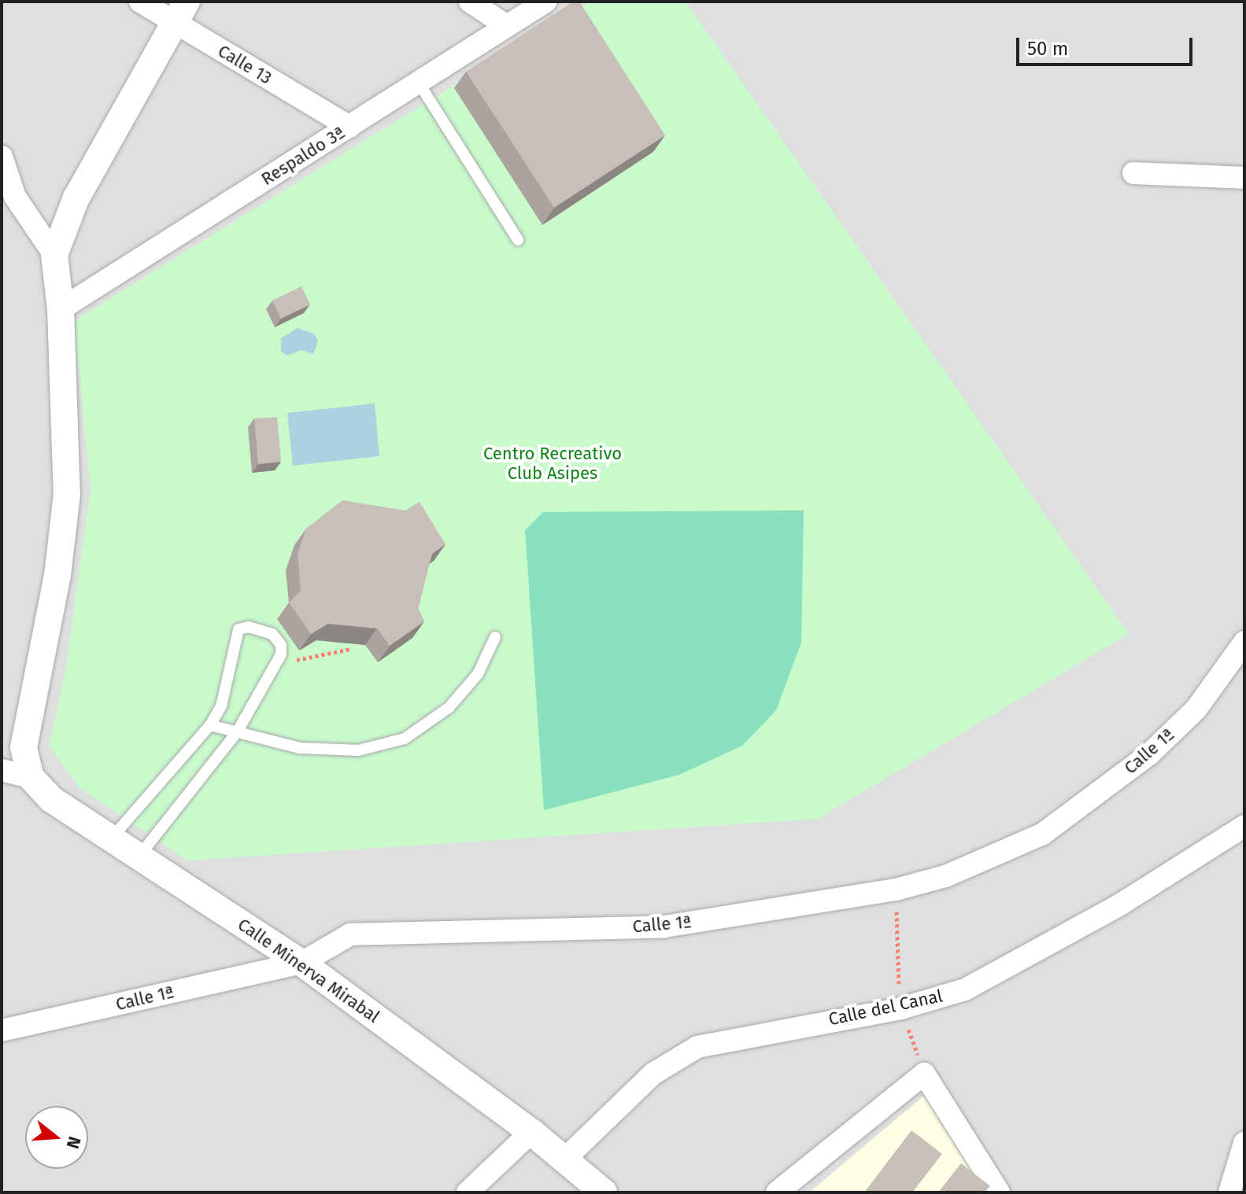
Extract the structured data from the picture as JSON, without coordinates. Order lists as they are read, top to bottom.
{
  "streets": {
    "street": [
      "Calle 13",
      "Respaldo 3ª",
      "Calle 1ª",
      "Calle Minerva Mirabal",
      "Calle del Canal"
    ]
  },
  "crossings": [
    ["Calle 13", "Respaldo 3ª"],
    ["Calle 1ª", "Calle Minerva Mirabal"],
    ["Calle Minerva Mirabal", "Calle del Canal"]
  ],
  "parks": ["Centro Recreativo Club Asipes"],
  "scale_bar": "50 m",
  "north": "right"
}
